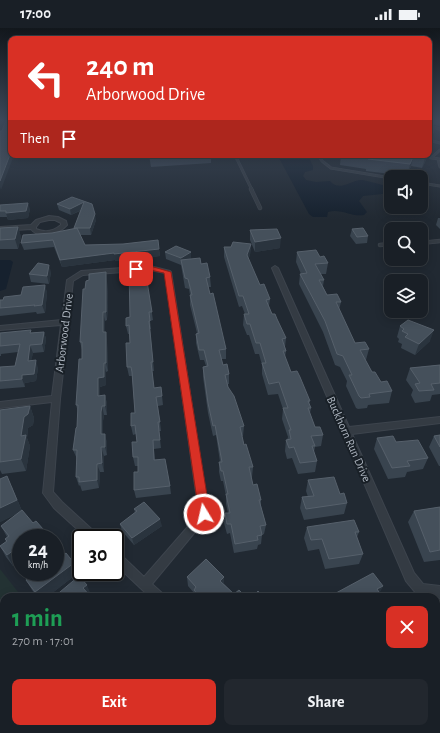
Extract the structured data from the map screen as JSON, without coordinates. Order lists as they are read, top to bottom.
{
  "streets": {
    "street": ["Arborwood Drive", "Buckhorn Run Drive"]
  },
  "page": {
    "status": "17:00",
    "turn": ["240 m", "Arborwood Drive"],
    "then": "Then",
    "speed": "24 km/h",
    "limit": "30",
    "heading": ["1 min", "270 m · 17:01"],
    "buttons": ["Exit", "Share"]
  }
}
